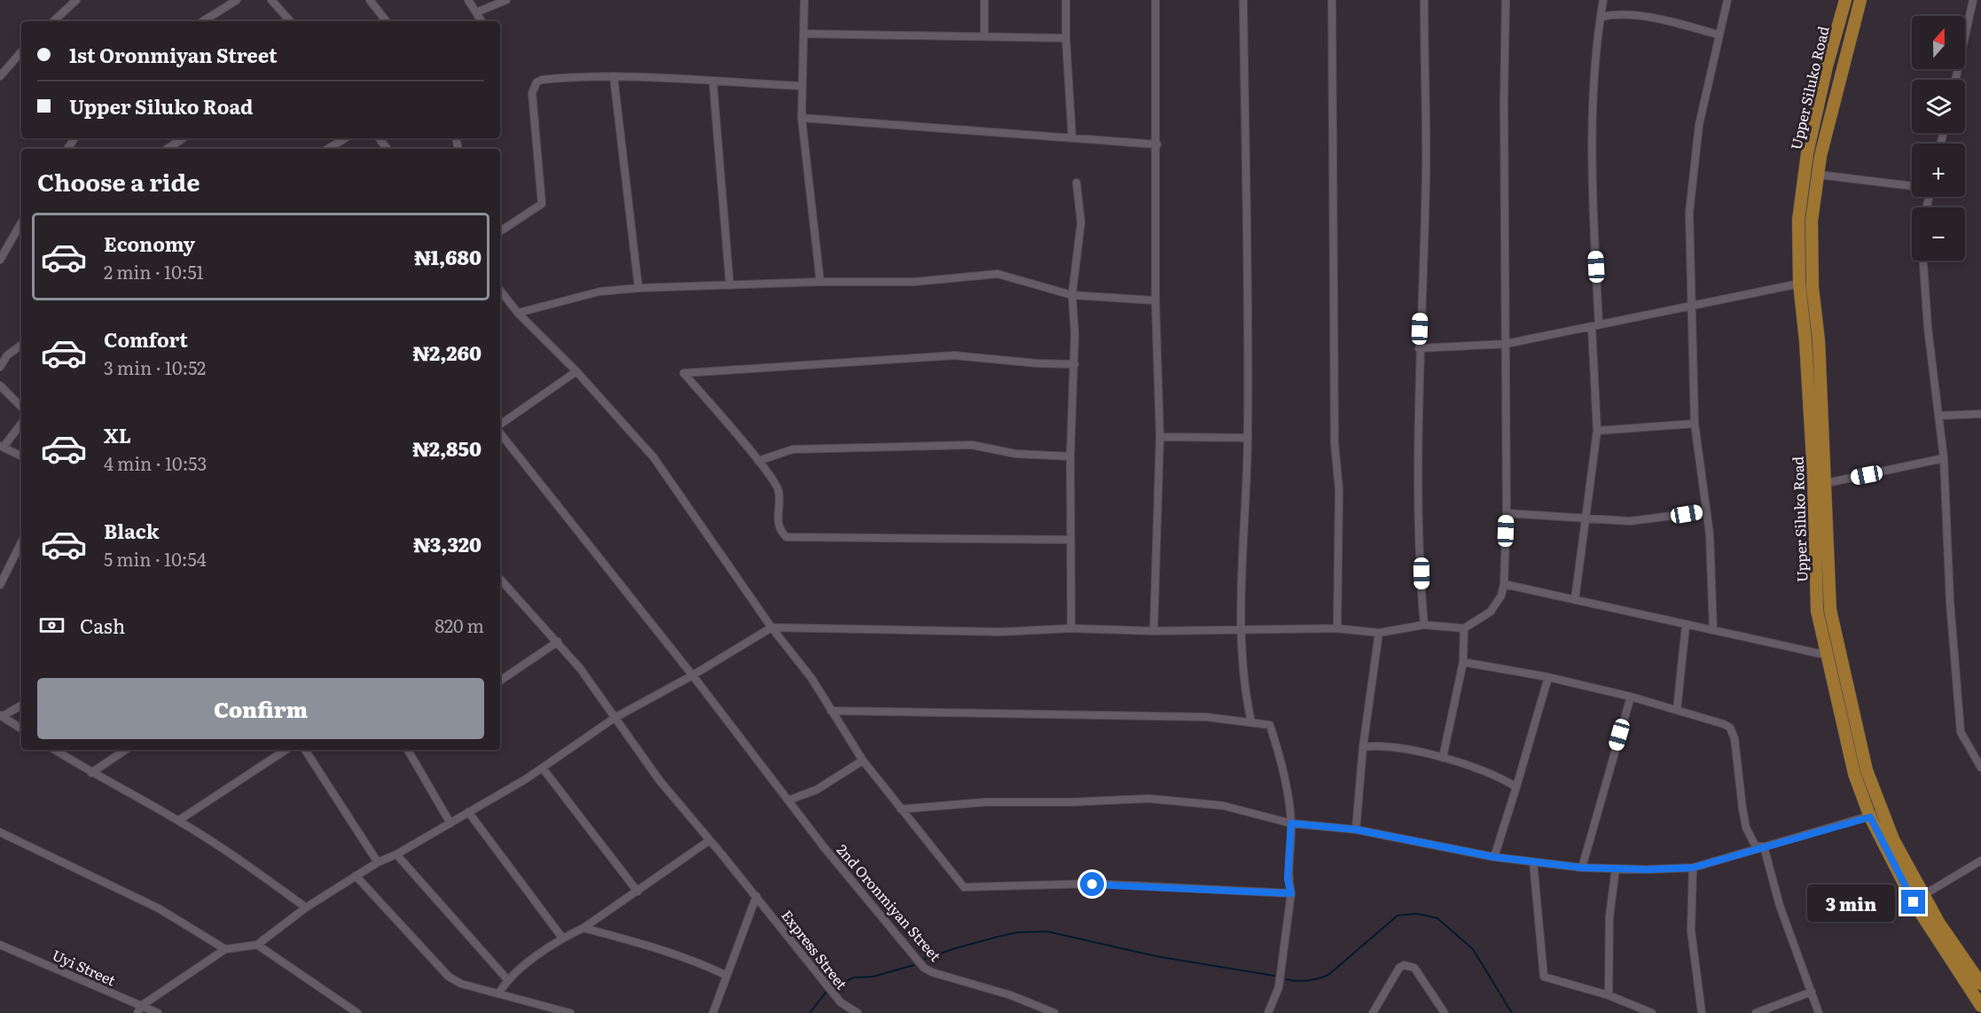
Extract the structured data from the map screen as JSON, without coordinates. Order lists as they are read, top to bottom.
{
  "streets": {
    "main road": ["Upper Siluko Road"],
    "street": ["2nd Oronmiyan Street", "Express Street", "Uyi Street"]
  },
  "north": "top",
  "page": {
    "map_buttons": ["+", "−"],
    "banner": ["1st Oronmiyan Street", "Upper Siluko Road"],
    "heading": "Choose a ride",
    "list": [
      {
        "name": "Economy",
        "note": "2 min · 10:51",
        "value": "₦1,680"
      },
      {
        "name": "Comfort",
        "note": "3 min · 10:52",
        "value": "₦2,260"
      },
      {
        "name": "XL",
        "note": "4 min · 10:53",
        "value": "₦2,850"
      },
      {
        "name": "Black",
        "note": "5 min · 10:54",
        "value": "₦3,320"
      }
    ],
    "pay": ["Cash", "820 m"],
    "buttons": "Confirm",
    "bubble": "3 min"
  }
}
